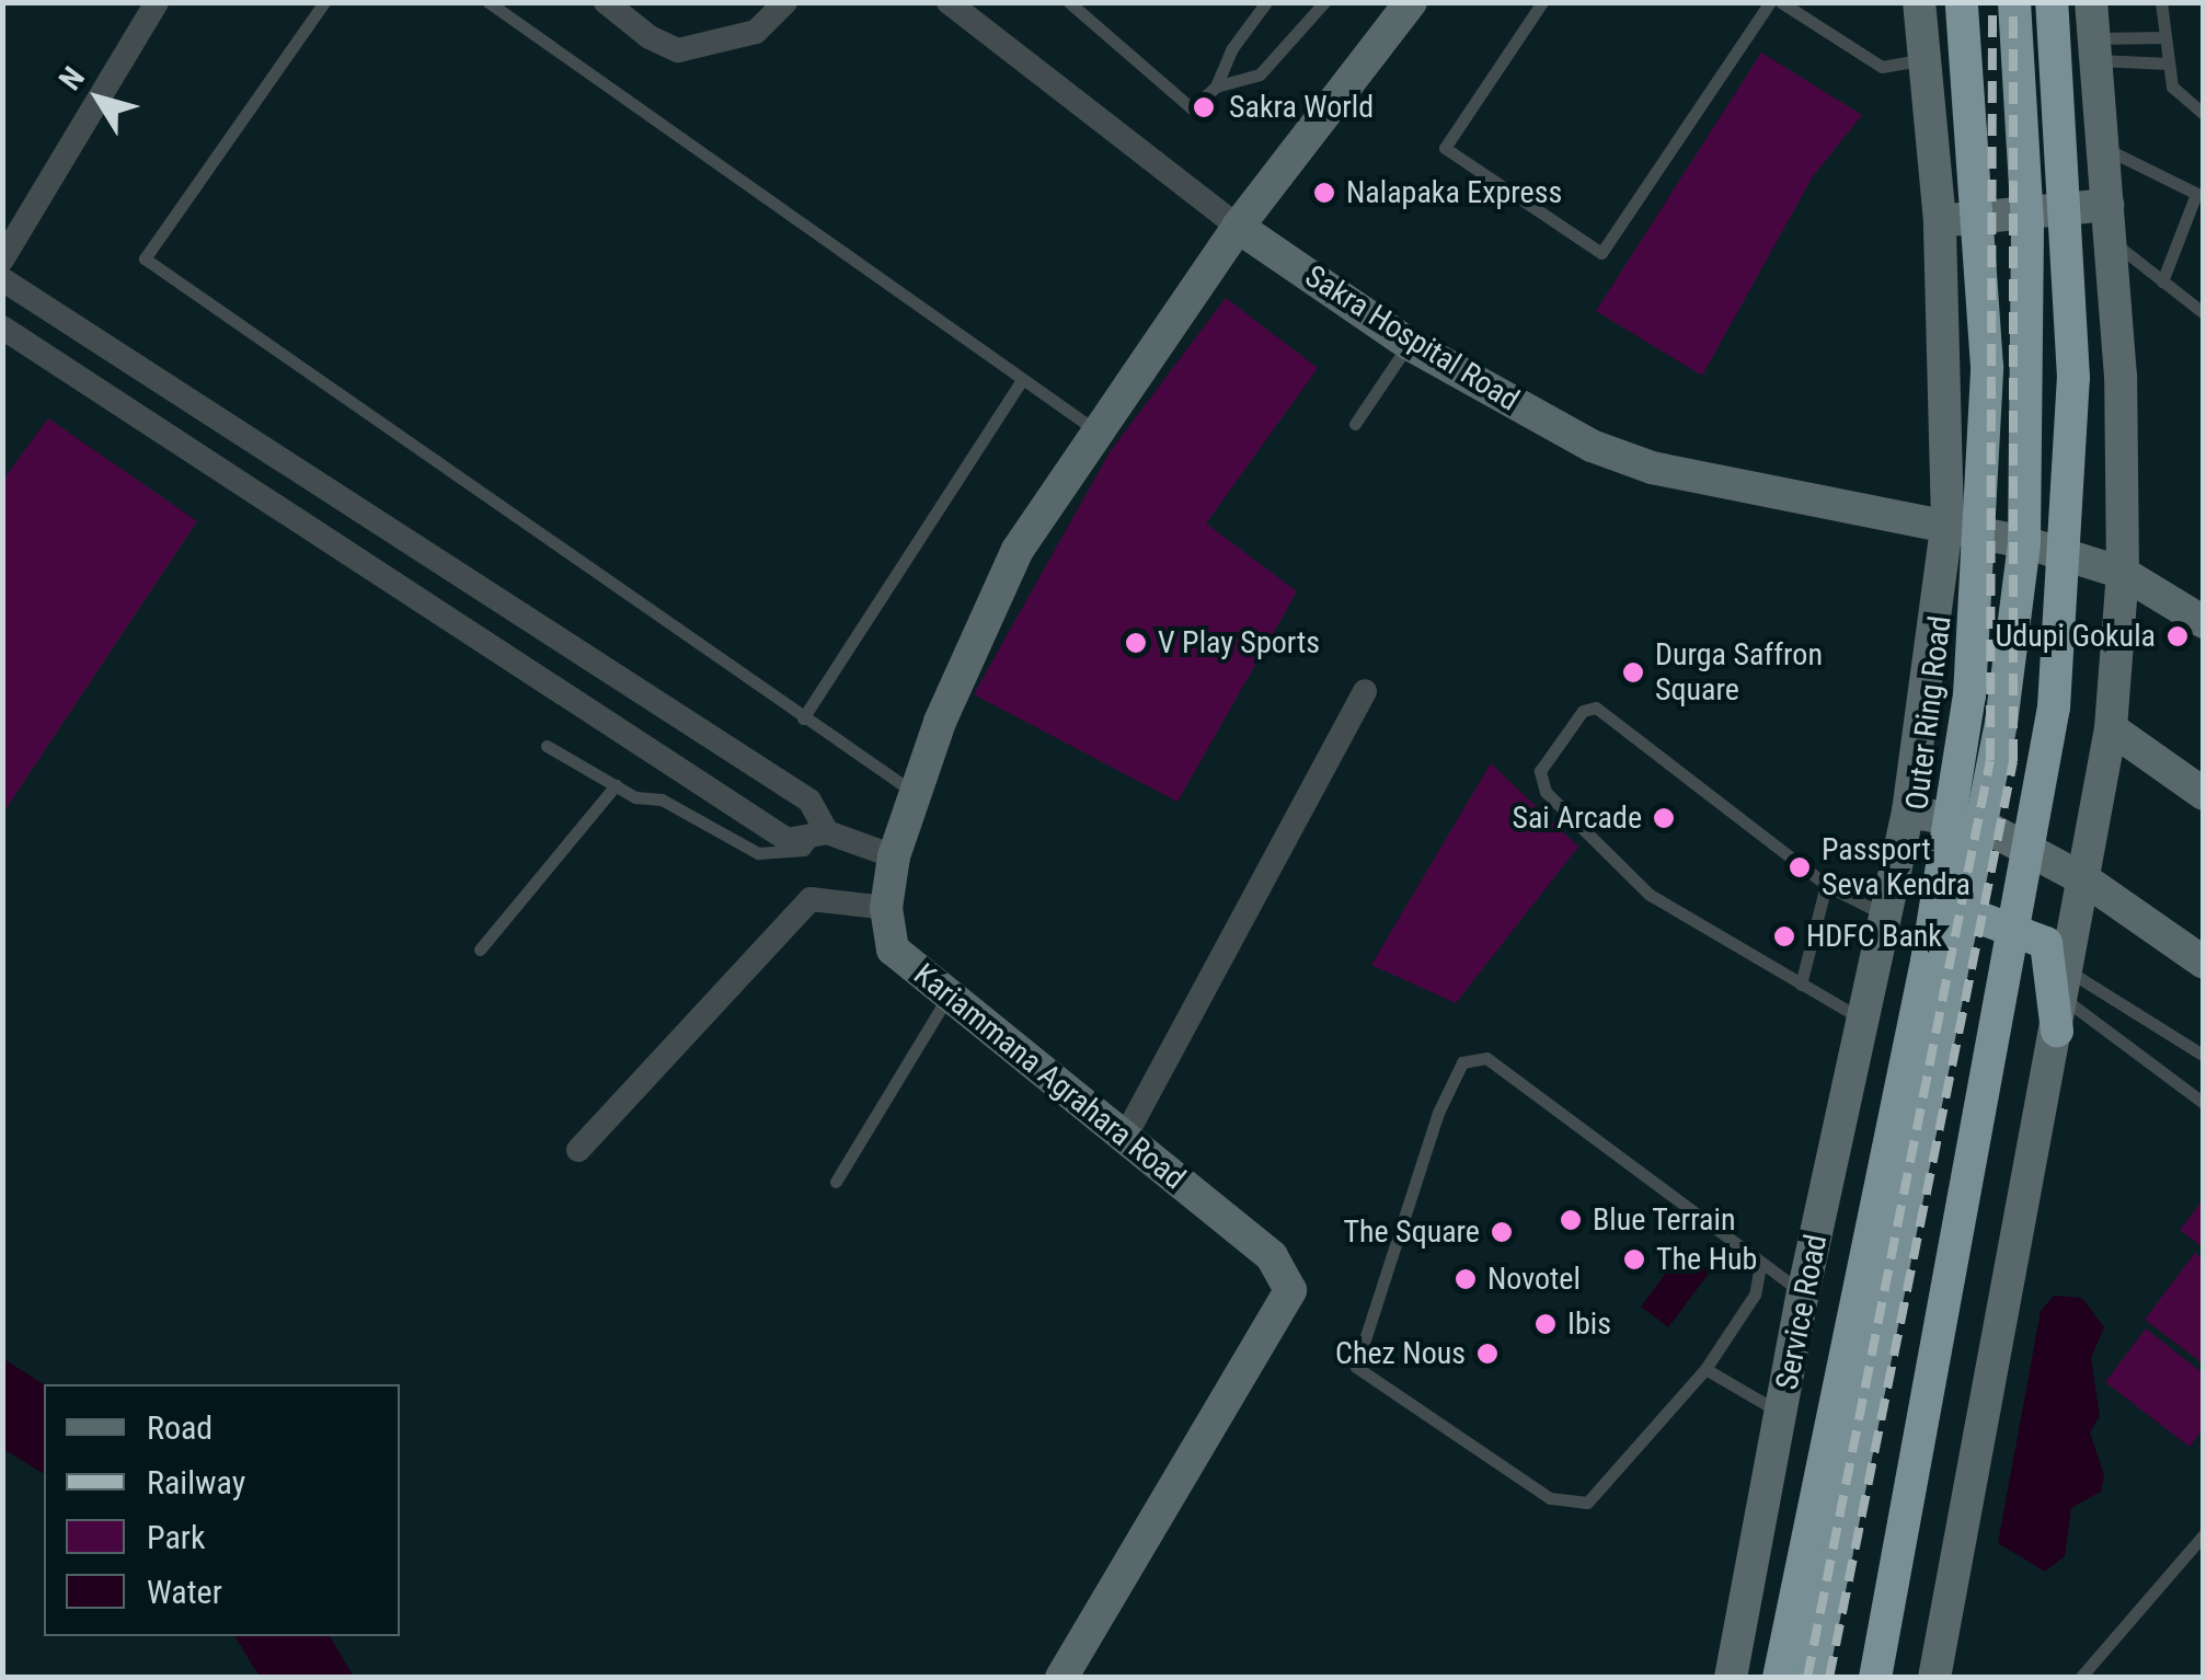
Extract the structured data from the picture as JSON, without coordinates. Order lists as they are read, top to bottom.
{
  "streets": {
    "highway": ["Outer Ring Road"],
    "street": ["Sakra Hospital Road", "Kariammana Agrahara Road", "Service Road"]
  },
  "crossings": [
    ["Sakra Hospital Road", "Kariammana Agrahara Road"],
    ["Sakra Hospital Road", "Service Road"]
  ],
  "places": [
    "Sakra World",
    "Nalapaka Express",
    "Udupi Gokula",
    "V Play Sports",
    "Durga Saffron Square",
    "Sai Arcade",
    "Passport Seva Kendra",
    "HDFC Bank",
    "Blue Terrain",
    "The Square",
    "The Hub",
    "Novotel",
    "Ibis",
    "Chez Nous"
  ],
  "legend": [
    "Road",
    "Railway",
    "Park",
    "Water"
  ],
  "north": "top left"
}
